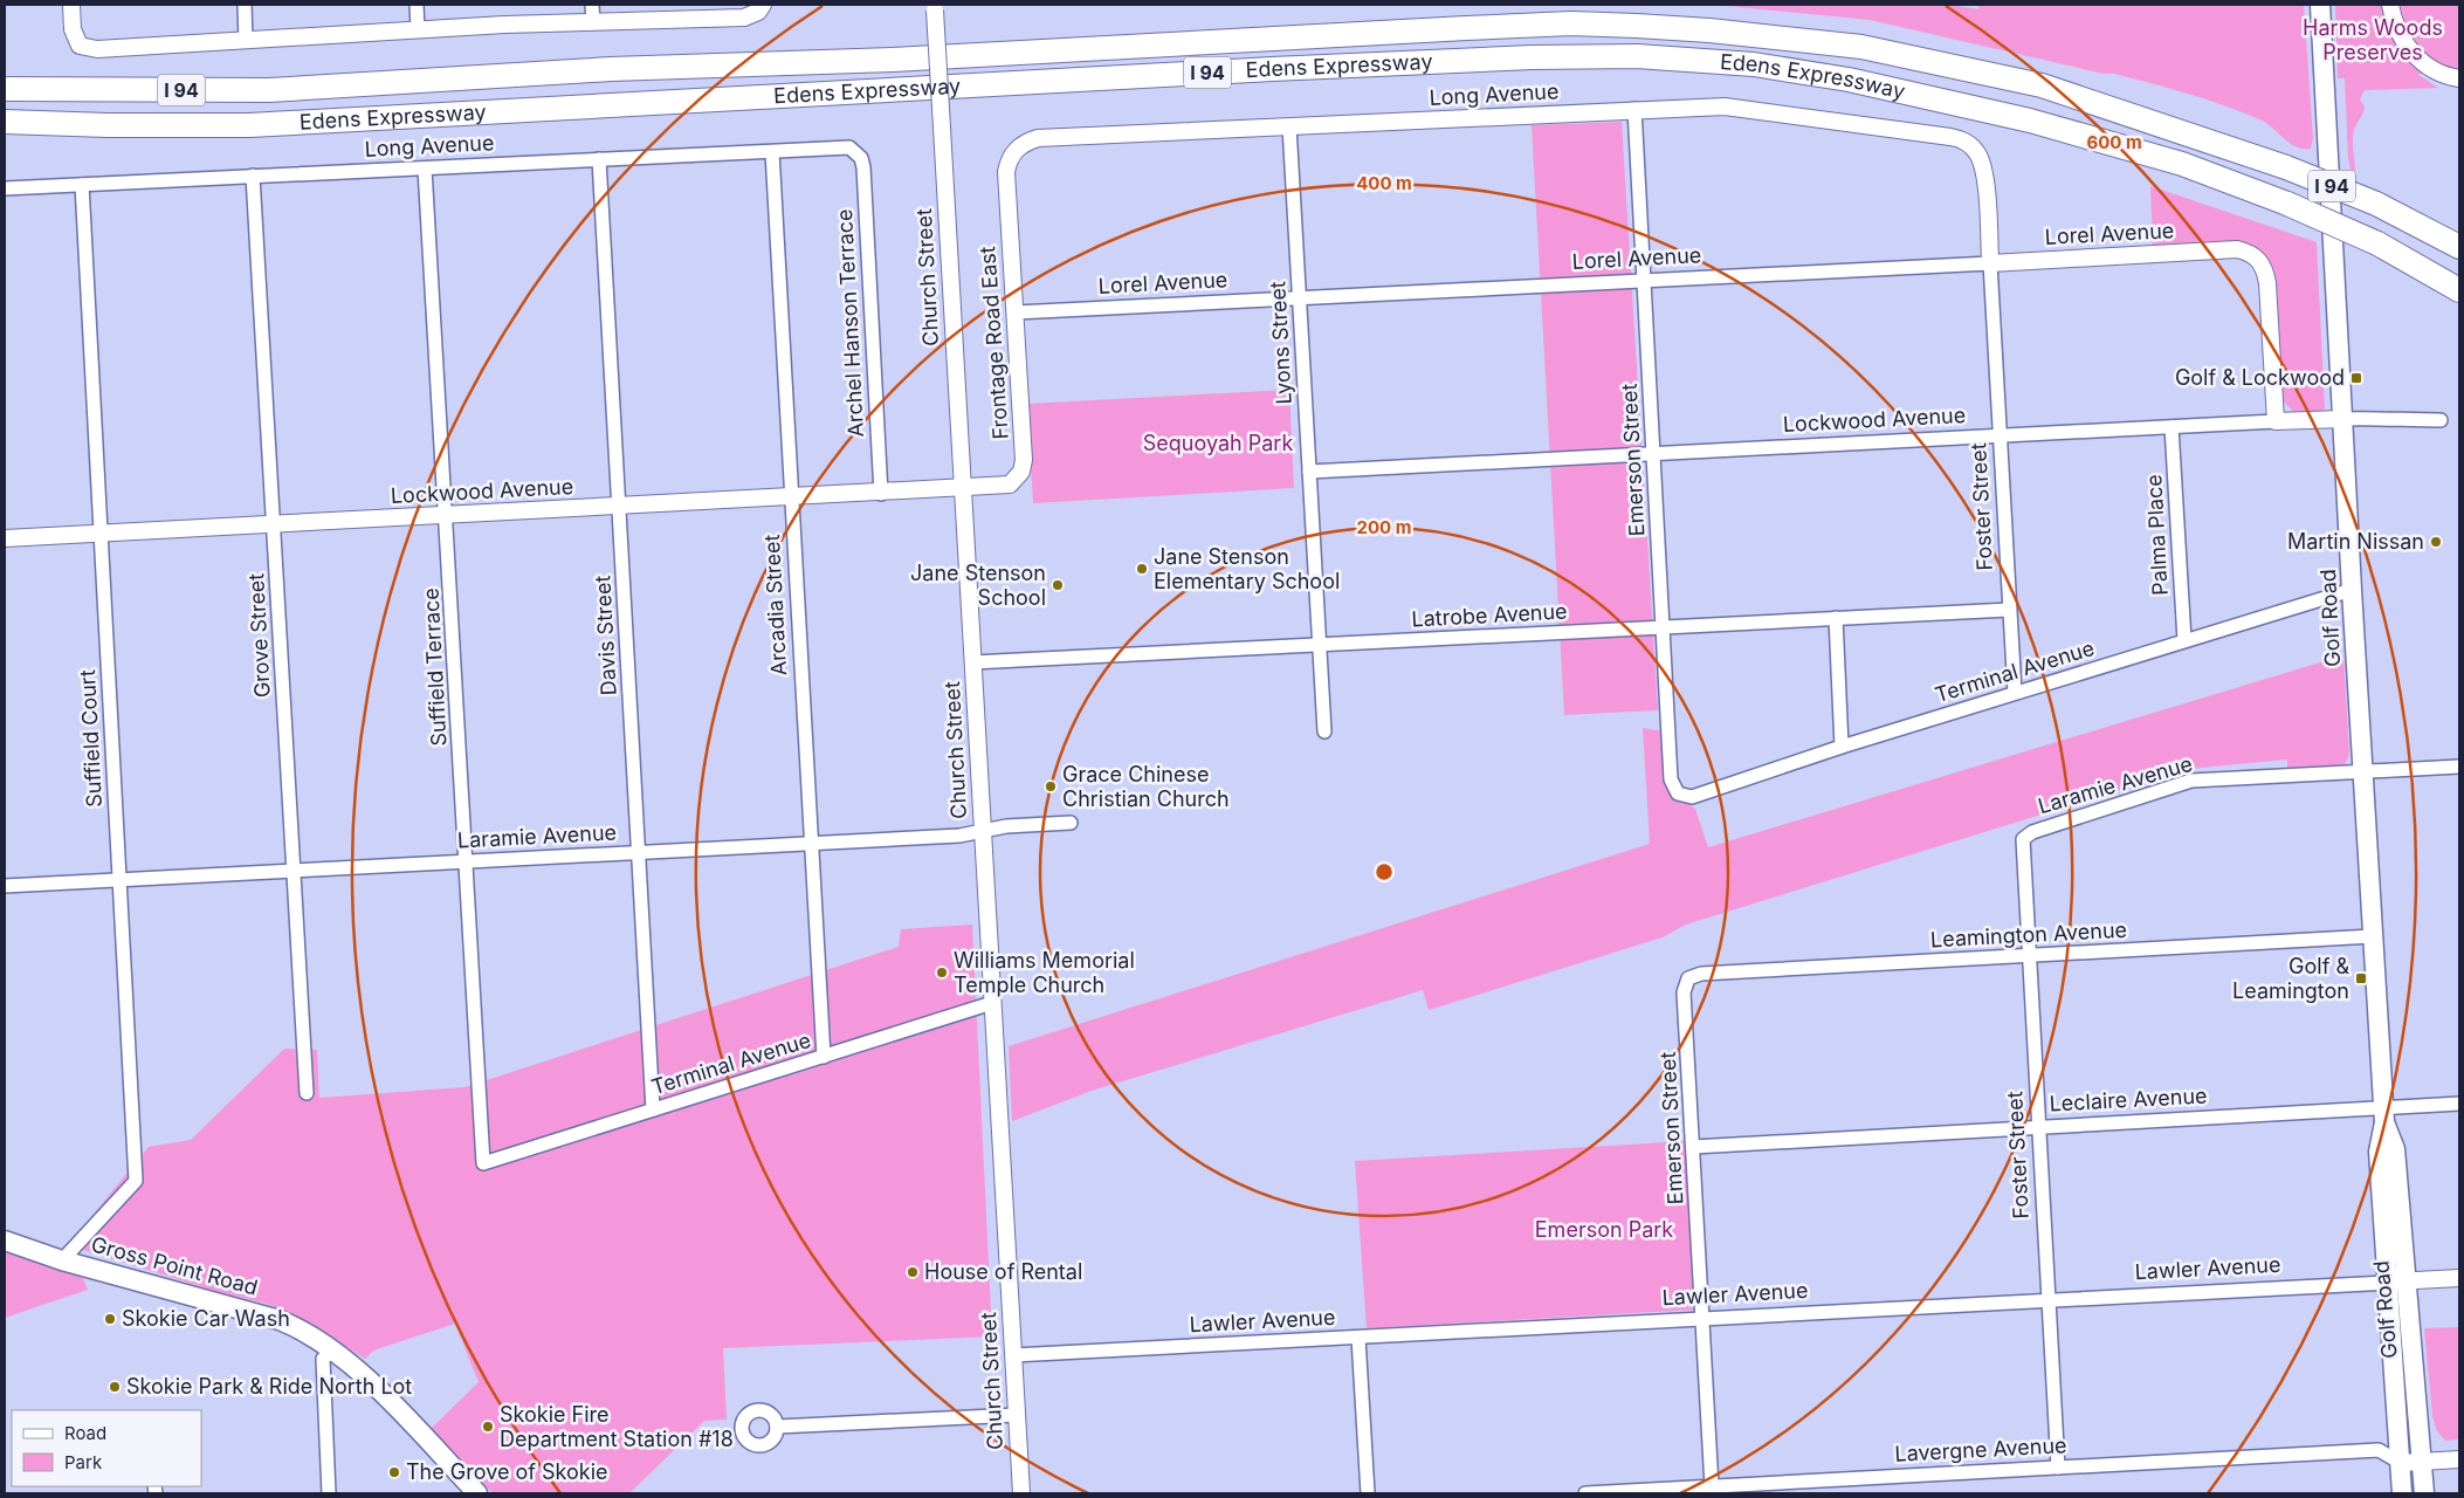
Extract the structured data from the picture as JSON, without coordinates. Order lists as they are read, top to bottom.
{
  "streets": {
    "highway": ["Edens Expressway", "I 94"],
    "main road": ["Golf Road", "Gross Point Road"],
    "street": [
      "Long Avenue",
      "Lorel Avenue",
      "Church Street",
      "Archel Hanson Terrace",
      "Frontage Road East",
      "Lyons Street",
      "Lockwood Avenue",
      "Emerson Street",
      "Foster Street",
      "Palma Place",
      "Arcadia Street",
      "Latrobe Avenue",
      "Grove Street",
      "Davis Street",
      "Suffield Terrace",
      "Terminal Avenue",
      "Suffield Court",
      "Laramie Avenue",
      "Leamington Avenue",
      "Leclaire Avenue",
      "Lawler Avenue",
      "Lavergne Avenue"
    ]
  },
  "crossings": [
    ["Long Avenue", "Archel Hanson Terrace"],
    ["Long Avenue", "Frontage Road East"],
    ["Long Avenue", "Lyons Street"],
    ["Long Avenue", "Emerson Street"],
    ["Long Avenue", "Foster Street"],
    ["Long Avenue", "Arcadia Street"],
    ["Long Avenue", "Grove Street"],
    ["Long Avenue", "Davis Street"],
    ["Long Avenue", "Suffield Terrace"],
    ["Long Avenue", "Suffield Court"],
    ["Lorel Avenue", "Frontage Road East"],
    ["Lorel Avenue", "Lyons Street"],
    ["Lorel Avenue", "Lockwood Avenue"],
    ["Lorel Avenue", "Emerson Street"],
    ["Lorel Avenue", "Foster Street"],
    ["Church Street", "Frontage Road East"],
    ["Church Street", "Lockwood Avenue"],
    ["Church Street", "Latrobe Avenue"],
    ["Church Street", "Terminal Avenue"],
    ["Church Street", "Laramie Avenue"],
    ["Church Street", "Lawler Avenue"],
    ["Archel Hanson Terrace", "Lockwood Avenue"],
    ["Frontage Road East", "Lockwood Avenue"],
    ["Lyons Street", "Lockwood Avenue"],
    ["Lyons Street", "Latrobe Avenue"],
    ["Lockwood Avenue", "Emerson Street"],
    ["Lockwood Avenue", "Foster Street"],
    ["Lockwood Avenue", "Palma Place"],
    ["Lockwood Avenue", "Arcadia Street"],
    ["Lockwood Avenue", "Golf Road"],
    ["Lockwood Avenue", "Grove Street"],
    ["Lockwood Avenue", "Davis Street"],
    ["Lockwood Avenue", "Suffield Terrace"],
    ["Lockwood Avenue", "Suffield Court"],
    ["Emerson Street", "Latrobe Avenue"],
    ["Emerson Street", "Terminal Avenue"],
    ["Emerson Street", "Leamington Avenue"],
    ["Emerson Street", "Leclaire Avenue"],
    ["Emerson Street", "Lawler Avenue"],
    ["Emerson Street", "Lavergne Avenue"],
    ["Foster Street", "Latrobe Avenue"],
    ["Foster Street", "Terminal Avenue"],
    ["Foster Street", "Laramie Avenue"],
    ["Foster Street", "Leamington Avenue"],
    ["Foster Street", "Leclaire Avenue"],
    ["Foster Street", "Lawler Avenue"],
    ["Foster Street", "Lavergne Avenue"],
    ["Palma Place", "Terminal Avenue"],
    ["Arcadia Street", "Terminal Avenue"],
    ["Arcadia Street", "Laramie Avenue"],
    ["Golf Road", "Terminal Avenue"],
    ["Golf Road", "Laramie Avenue"],
    ["Golf Road", "Leamington Avenue"],
    ["Golf Road", "Leclaire Avenue"],
    ["Golf Road", "Lawler Avenue"],
    ["Grove Street", "Laramie Avenue"],
    ["Davis Street", "Terminal Avenue"],
    ["Davis Street", "Laramie Avenue"],
    ["Suffield Terrace", "Terminal Avenue"],
    ["Suffield Terrace", "Laramie Avenue"],
    ["Suffield Court", "Laramie Avenue"],
    ["Suffield Court", "Gross Point Road"]
  ],
  "parks": ["Harms Woods Preserves", "Sequoyah Park", "Emerson Park"],
  "places": {
    "transit": ["Golf & Lockwood", "Golf & Leamington"],
    "other": [
      "Martin Nissan",
      "Jane Stenson Elementary School",
      "Jane Stenson School",
      "Grace Chinese Christian Church",
      "Williams Memorial Temple Church",
      "House of Rental",
      "Skokie Car Wash",
      "Skokie Park & Ride North Lot",
      "Skokie Fire Department Station #18",
      "The Grove of Skokie"
    ]
  },
  "legend": ["Road", "Park"],
  "rings": ["600 m", "400 m", "200 m"]
}
